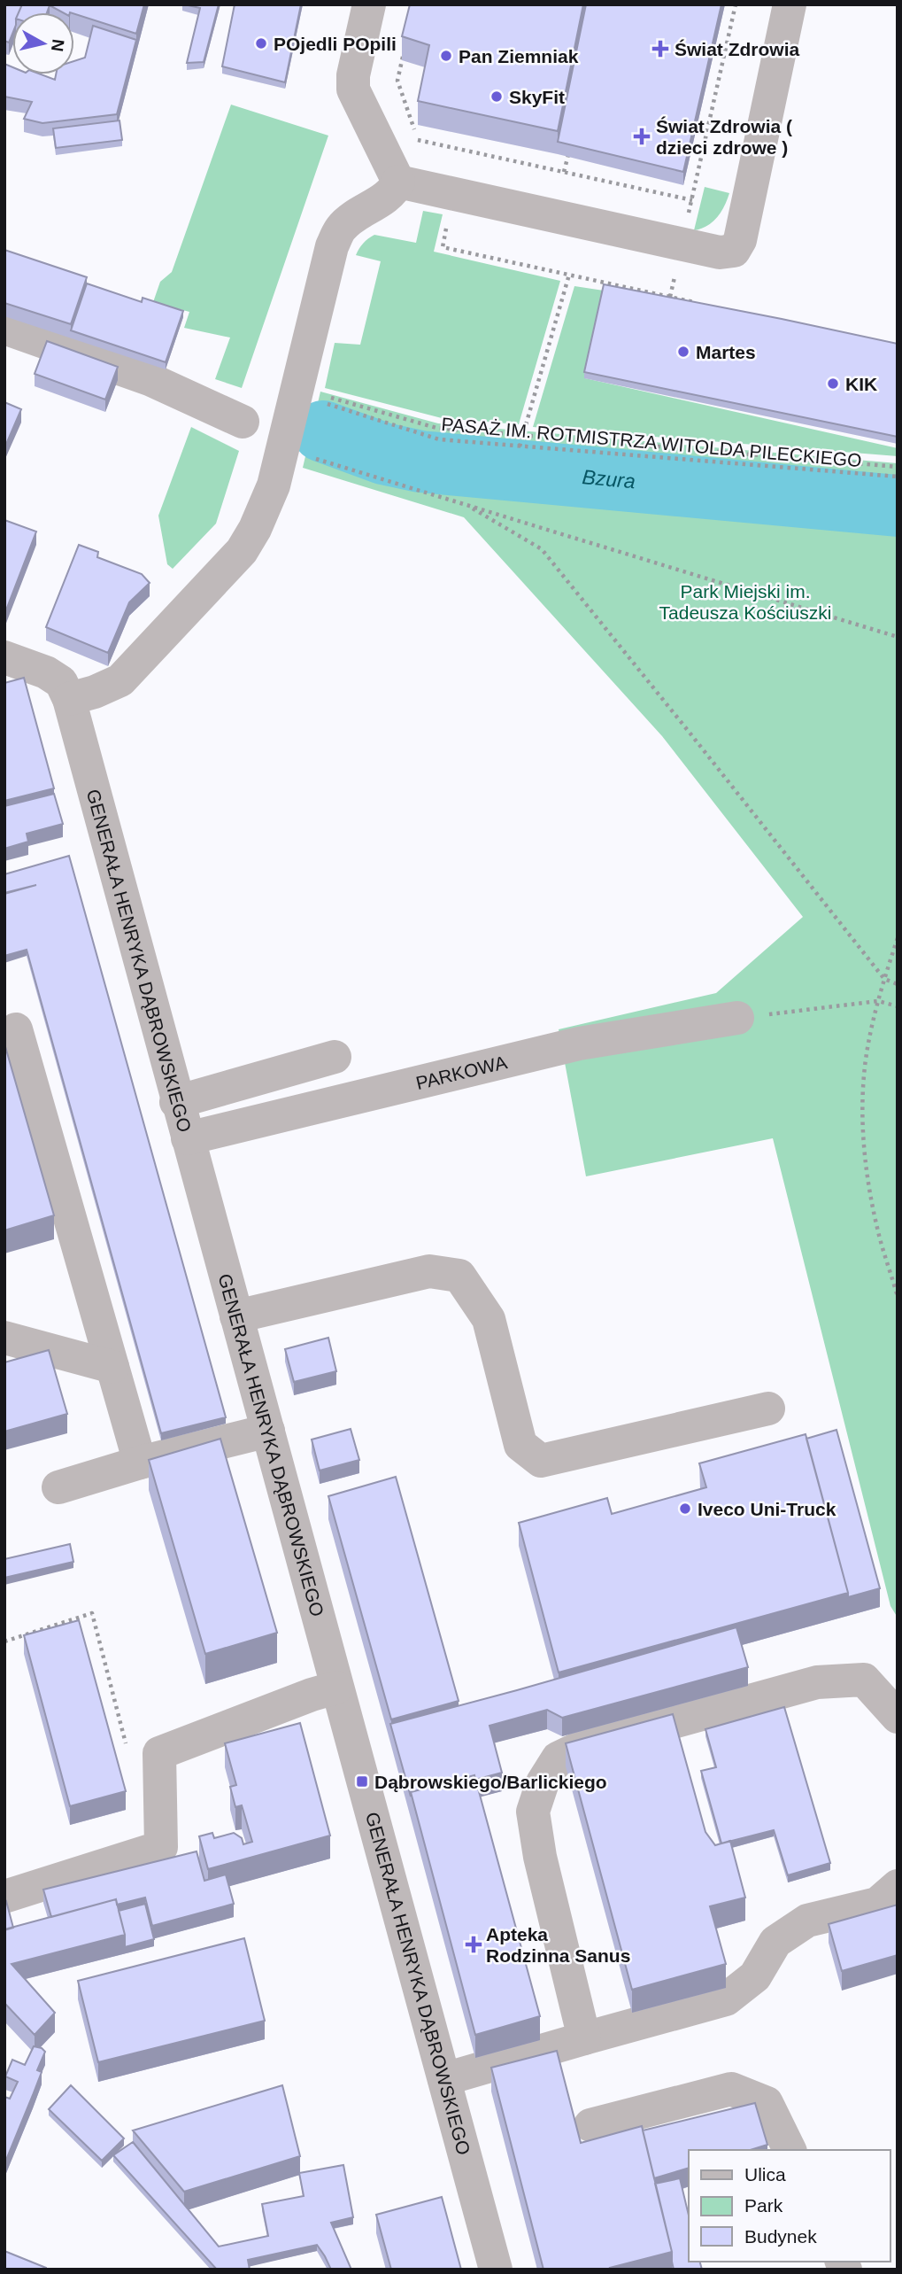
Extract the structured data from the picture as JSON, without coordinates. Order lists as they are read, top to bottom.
{
  "streets": {
    "street": ["GENERAŁA HENRYKA DĄBROWSKIEGO", "PARKOWA"],
    "path": ["PASAŻ IM. ROTMISTRZA WITOLDA PILECKIEGO"]
  },
  "crossings": [
    ["GENERAŁA HENRYKA DĄBROWSKIEGO", "PARKOWA"]
  ],
  "water": ["Bzura"],
  "parks": ["Park Miejski im. Tadeusza Kościuszki"],
  "places": {
    "other": [
      "POjedli POpili",
      "Pan Ziemniak",
      "SkyFit",
      "Martes",
      "KIK",
      "Iveco Uni-Truck"
    ],
    "health": ["Świat Zdrowia", "Świat Zdrowia ( dzieci zdrowe )", "Apteka Rodzinna Sanus"],
    "transit": ["Dąbrowskiego/Barlickiego"]
  },
  "legend": ["Ulica", "Park", "Budynek"],
  "north": "right"
}
